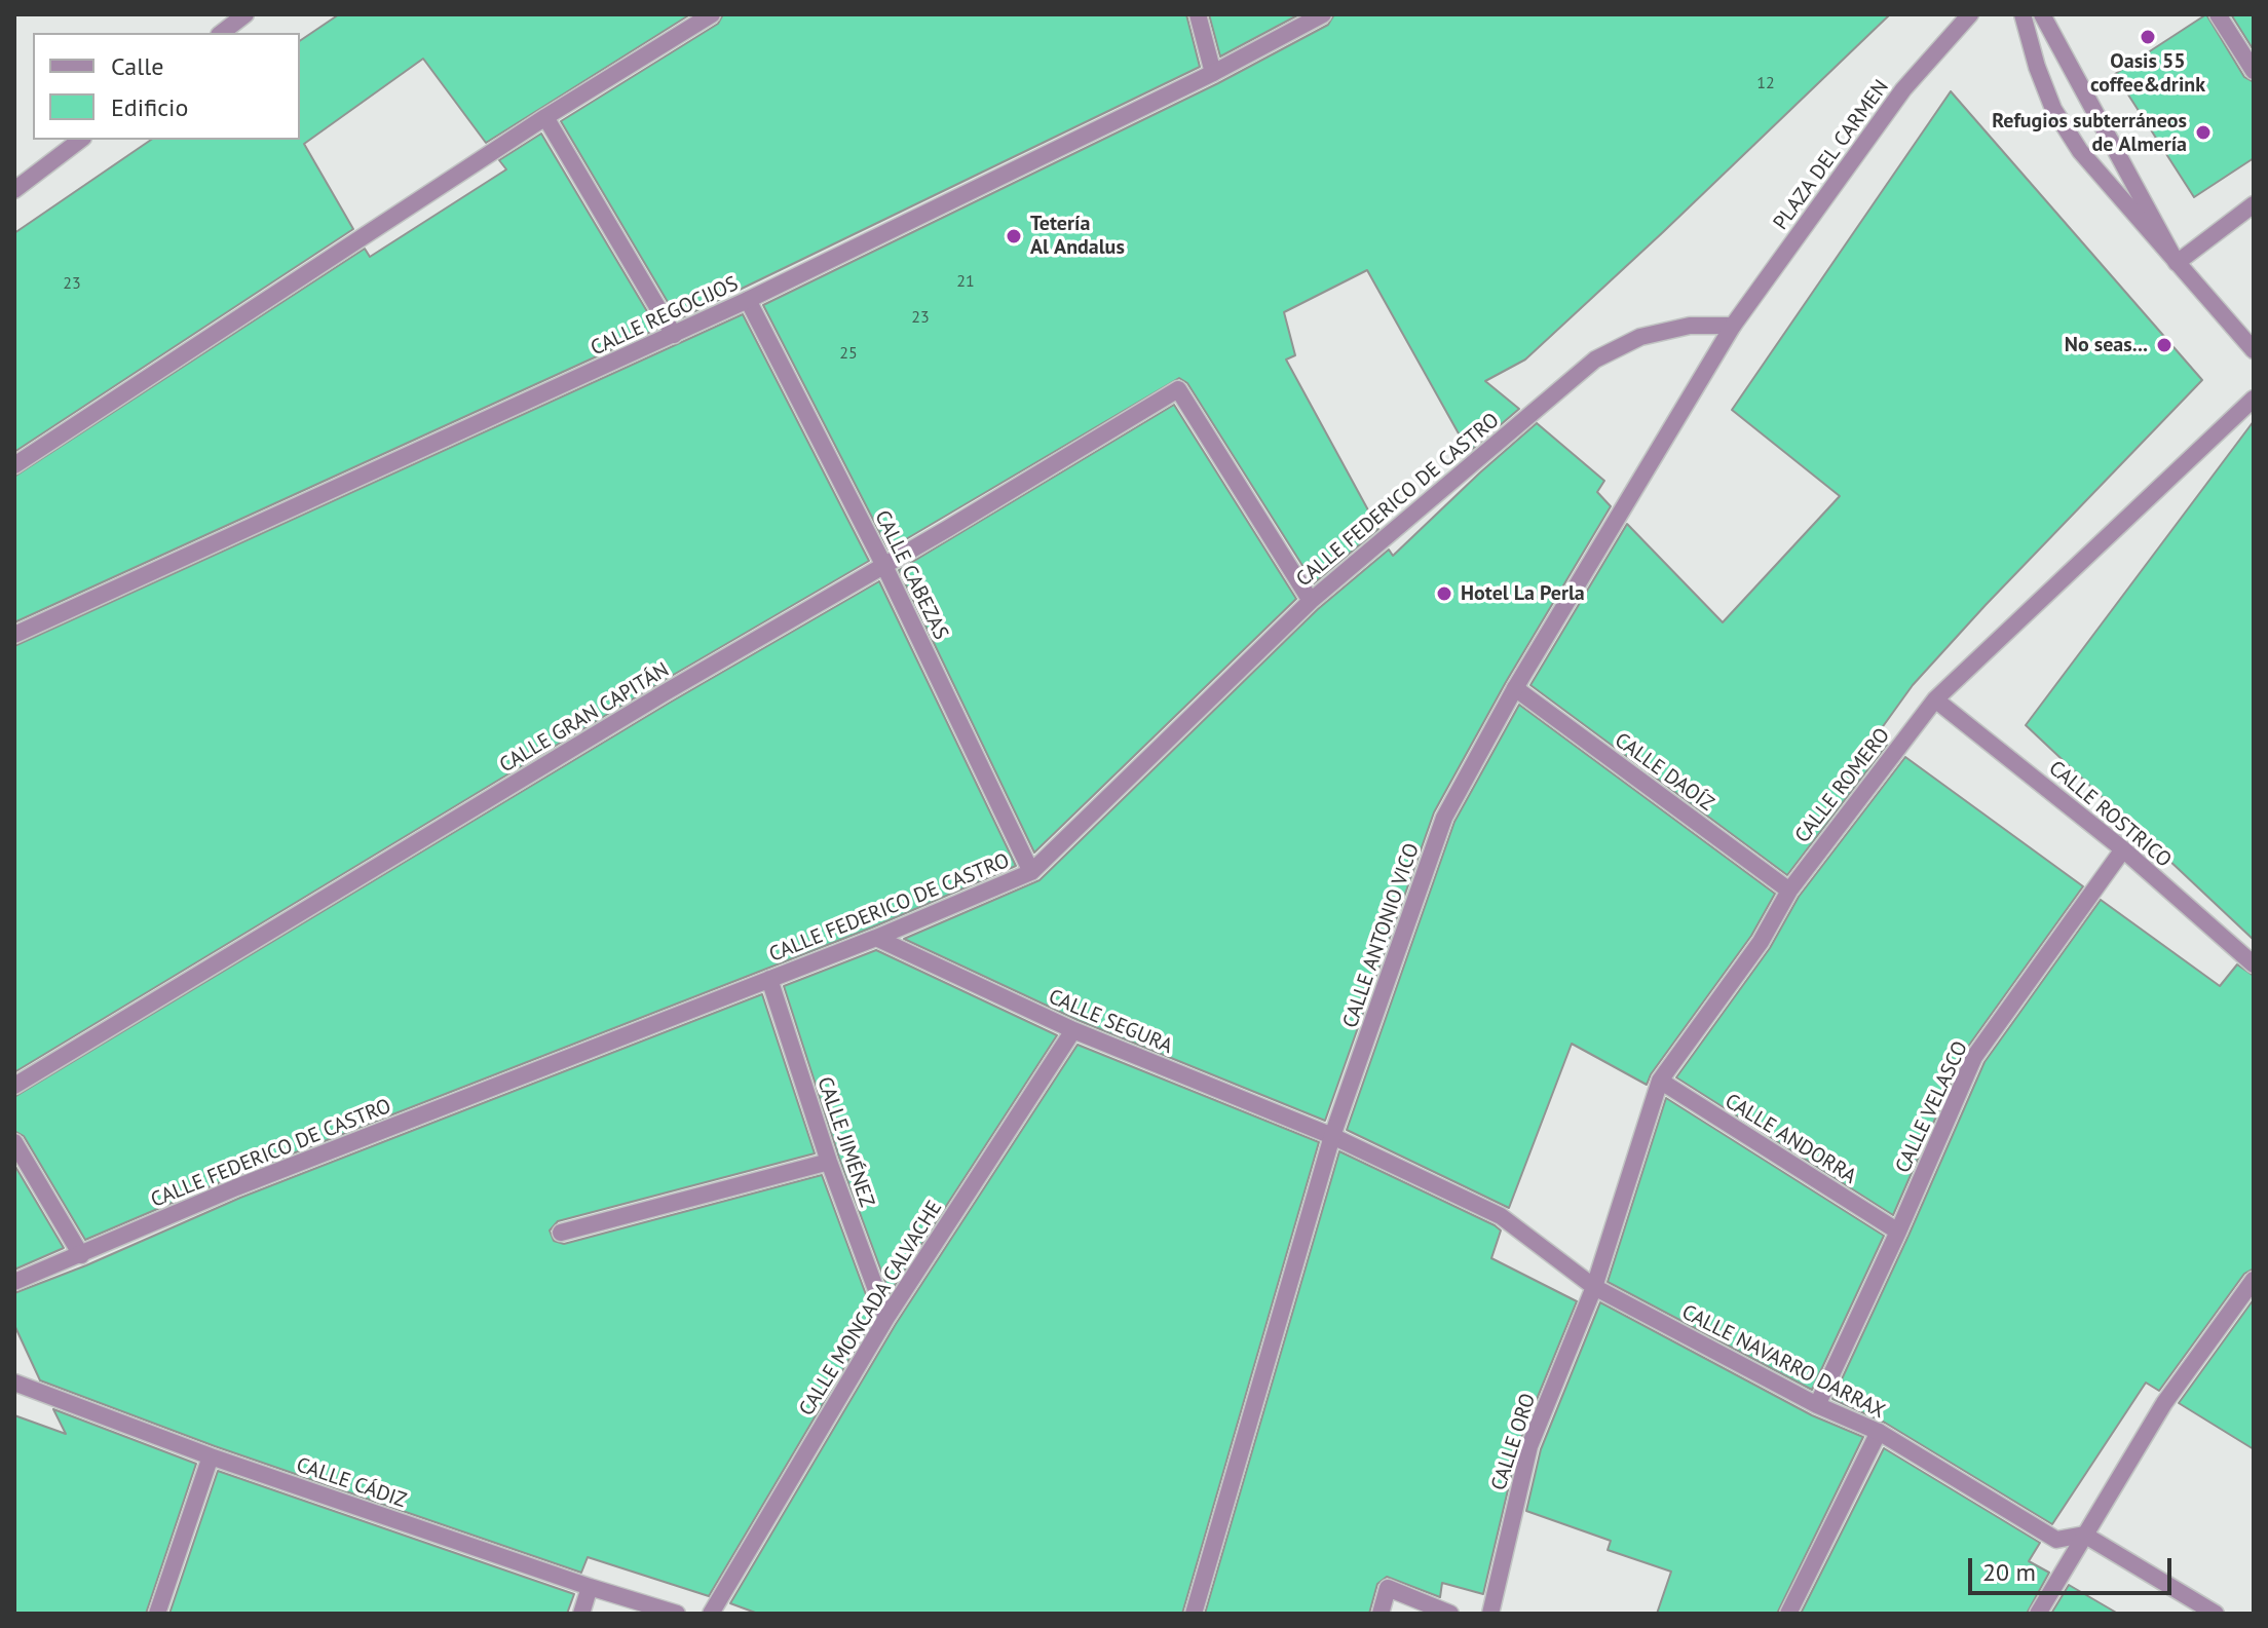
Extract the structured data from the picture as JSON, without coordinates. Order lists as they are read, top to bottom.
{
  "streets": {
    "street": [
      "PLAZA DEL CARMEN",
      "CALLE REGOCIJOS",
      "CALLE FEDERICO DE CASTRO",
      "CALLE CABEZAS",
      "CALLE GRAN CAPITÁN",
      "CALLE DAOÍZ",
      "CALLE ROMERO",
      "CALLE ROSTRICO",
      "CALLE ANTONIO VICO",
      "CALLE SEGURA",
      "CALLE VELASCO",
      "CALLE ANDORRA",
      "CALLE JIMÉNEZ",
      "CALLE MONCADA CALVACHE",
      "CALLE NAVARRO DARRAX",
      "CALLE ORO",
      "CALLE CÁDIZ"
    ]
  },
  "crossings": [
    ["PLAZA DEL CARMEN", "CALLE FEDERICO DE CASTRO"],
    ["PLAZA DEL CARMEN", "CALLE ANTONIO VICO"],
    ["CALLE REGOCIJOS", "CALLE CABEZAS"],
    ["CALLE FEDERICO DE CASTRO", "CALLE CABEZAS"],
    ["CALLE FEDERICO DE CASTRO", "CALLE GRAN CAPITÁN"],
    ["CALLE FEDERICO DE CASTRO", "CALLE ANTONIO VICO"],
    ["CALLE FEDERICO DE CASTRO", "CALLE SEGURA"],
    ["CALLE FEDERICO DE CASTRO", "CALLE JIMÉNEZ"],
    ["CALLE CABEZAS", "CALLE GRAN CAPITÁN"],
    ["CALLE DAOÍZ", "CALLE ROMERO"],
    ["CALLE DAOÍZ", "CALLE ANTONIO VICO"],
    ["CALLE ROMERO", "CALLE ROSTRICO"],
    ["CALLE ROMERO", "CALLE ANDORRA"],
    ["CALLE ROMERO", "CALLE NAVARRO DARRAX"],
    ["CALLE ROMERO", "CALLE ORO"],
    ["CALLE ROSTRICO", "CALLE VELASCO"],
    ["CALLE ANTONIO VICO", "CALLE SEGURA"],
    ["CALLE ANTONIO VICO", "CALLE NAVARRO DARRAX"],
    ["CALLE SEGURA", "CALLE MONCADA CALVACHE"],
    ["CALLE SEGURA", "CALLE NAVARRO DARRAX"],
    ["CALLE VELASCO", "CALLE ANDORRA"],
    ["CALLE VELASCO", "CALLE NAVARRO DARRAX"],
    ["CALLE JIMÉNEZ", "CALLE MONCADA CALVACHE"],
    ["CALLE NAVARRO DARRAX", "CALLE ORO"]
  ],
  "places": [
    "Oasis 55 coffee&drink",
    "Refugios subterráneos de Almería",
    "Tetería Al Andalus",
    "No seas...",
    "Hotel La Perla"
  ],
  "house_numbers": [
    "12",
    "21",
    "23",
    "23",
    "25"
  ],
  "legend": ["Calle", "Edificio"],
  "scale_bar": "20 m"
}
